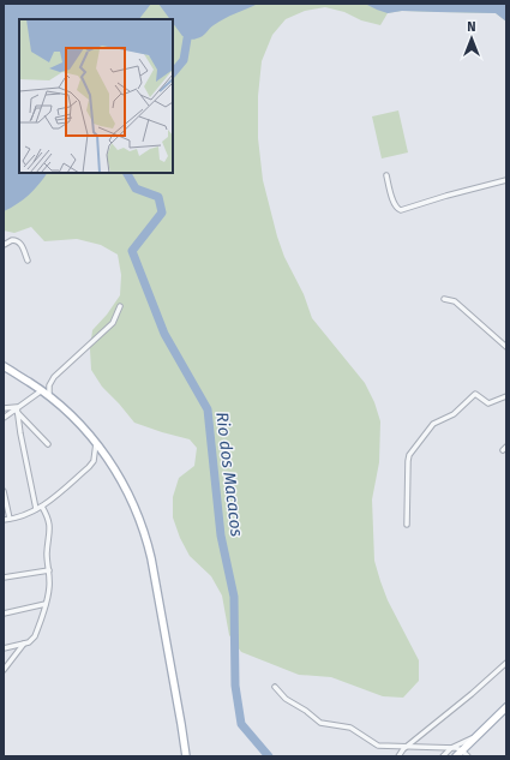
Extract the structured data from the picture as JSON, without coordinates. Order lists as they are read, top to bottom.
{
  "water": ["Rio dos Macacos"],
  "north": "top"
}
